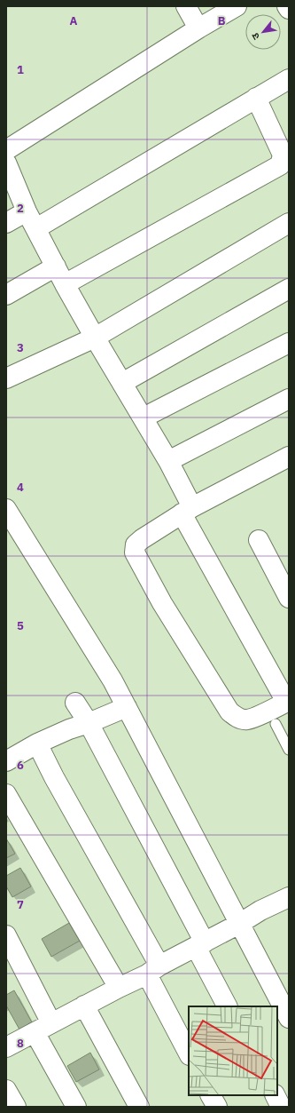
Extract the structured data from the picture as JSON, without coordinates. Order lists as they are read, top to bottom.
{
  "north": "bottom left",
  "grid": {
    "columns": ["A", "B"],
    "rows": [
      "1",
      "2",
      "3",
      "4",
      "5",
      "6",
      "7",
      "8"
    ]
  }
}
